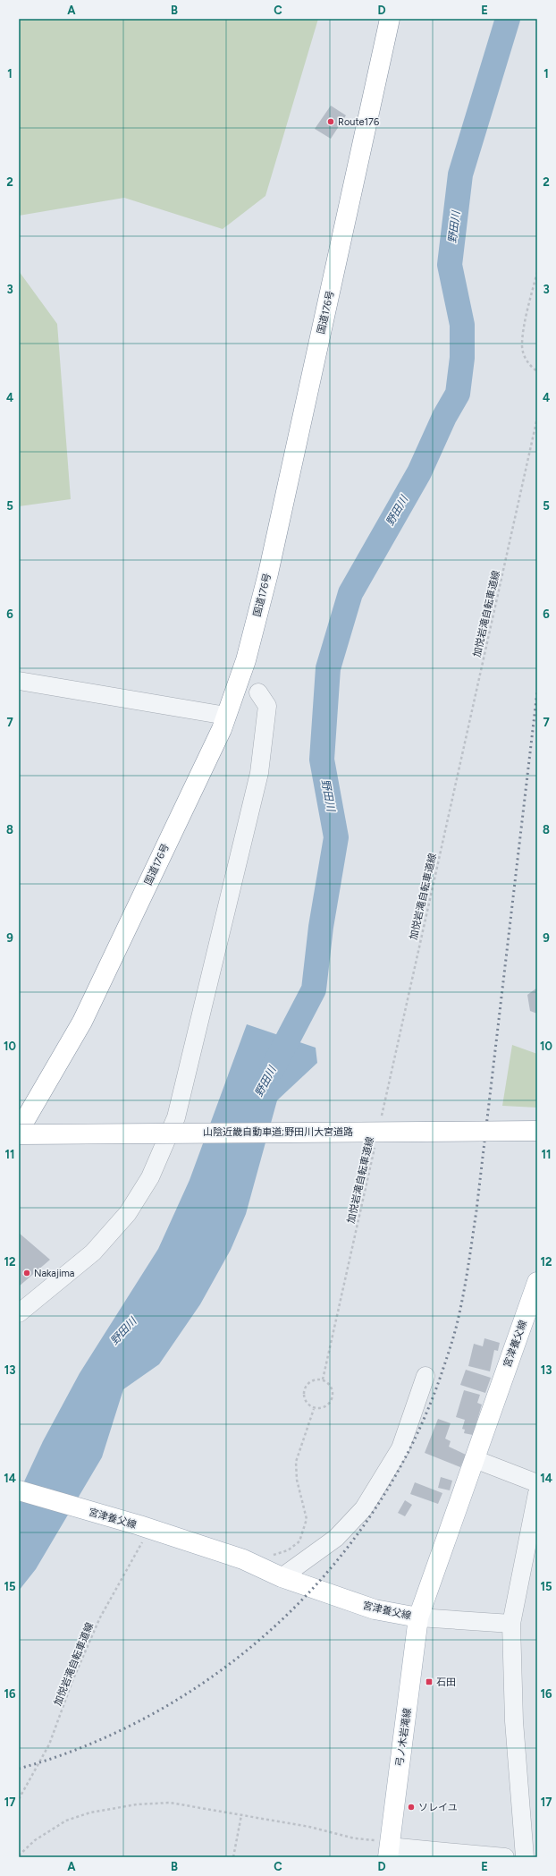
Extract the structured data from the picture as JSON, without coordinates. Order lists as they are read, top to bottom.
{
  "streets": {
    "main road": [
      "国道176号",
      "山陰近畿自動車道;野田川大宮道路",
      "宮津養父線",
      "弓ノ木岩滝線"
    ],
    "path": ["加悦岩滝自転車道線"]
  },
  "crossings": [
    ["加悦岩滝自転車道線", "宮津養父線"],
    ["宮津養父線", "弓ノ木岩滝線"]
  ],
  "water": ["野田川"],
  "places": {
    "other": ["Route176", "Nakajima", "ソレイユ"],
    "transit": ["石田"]
  },
  "grid": {
    "columns": [
      "A",
      "B",
      "C",
      "D",
      "E"
    ],
    "rows": [
      "1",
      "2",
      "3",
      "4",
      "5",
      "6",
      "7",
      "8",
      "9",
      "10",
      "11",
      "12",
      "13",
      "14",
      "15",
      "16",
      "17"
    ]
  }
}
